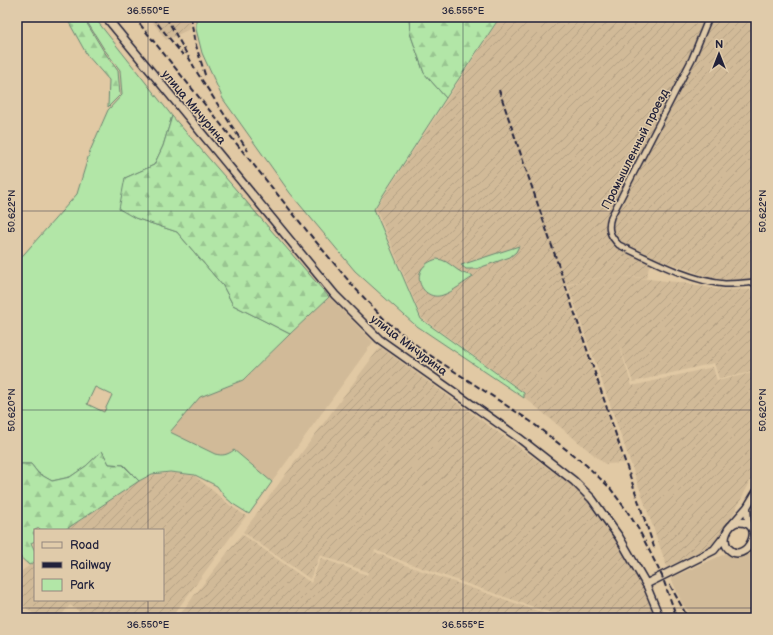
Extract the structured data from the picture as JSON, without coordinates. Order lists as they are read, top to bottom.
{
  "streets": {
    "main road": ["улица Мичурина"],
    "street": ["Промышленный проезд"]
  },
  "legend": ["Road", "Railway", "Park"],
  "north": "top",
  "coordinates": [
    "36.550°E",
    "36.555°E",
    "50.622°N",
    "50.620°N"
  ]
}
